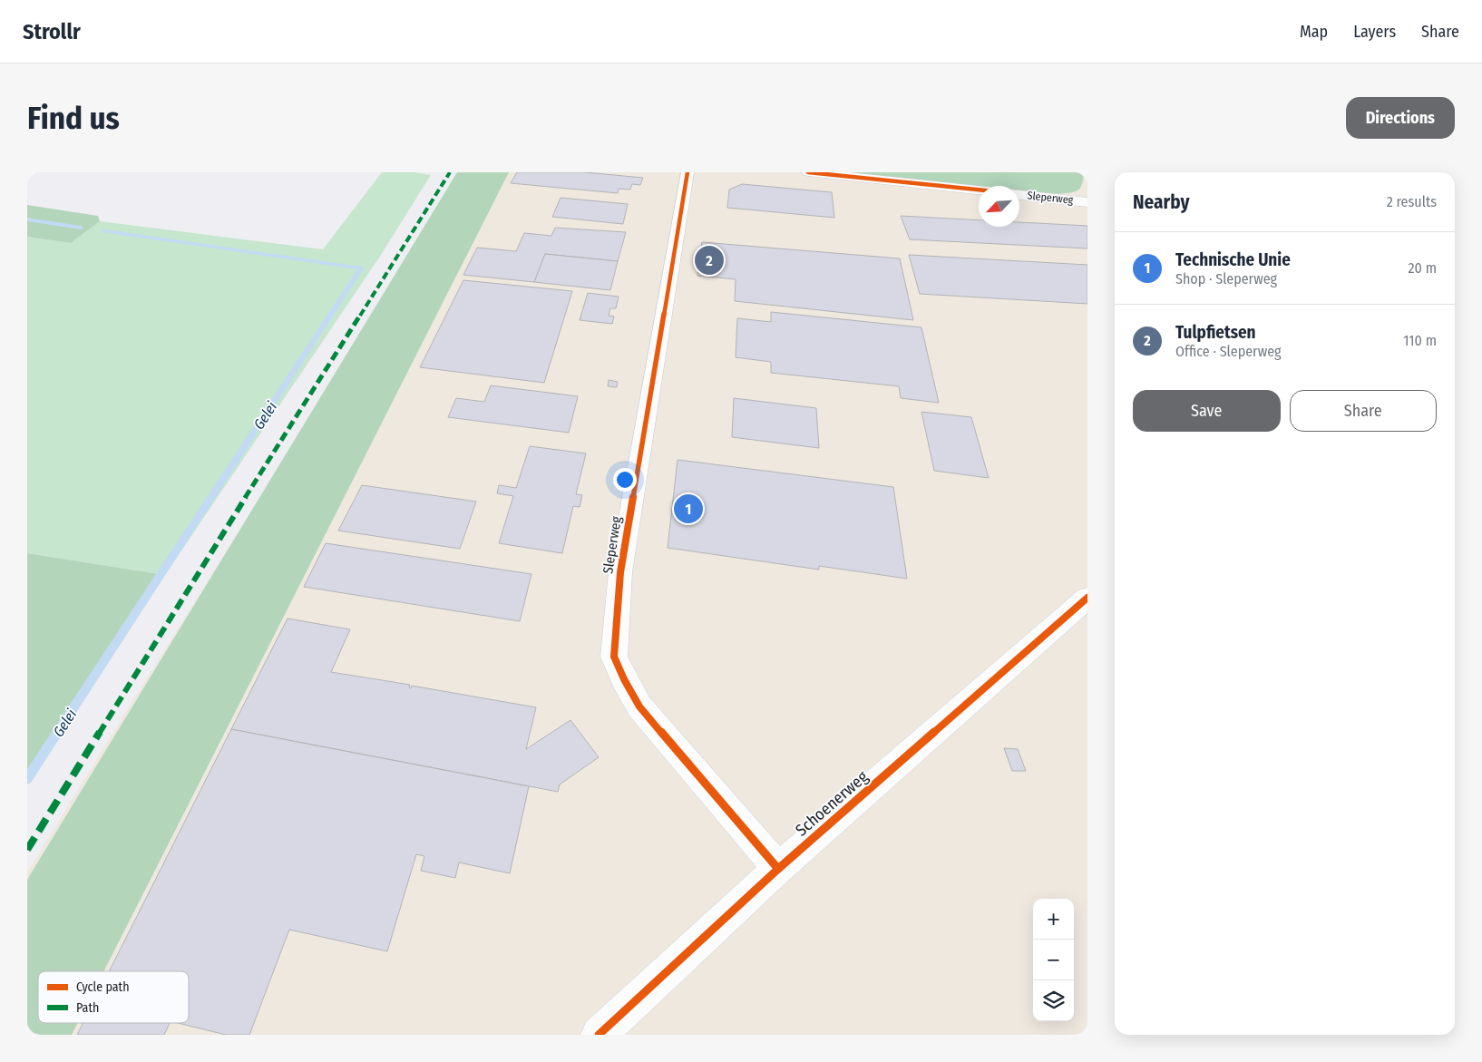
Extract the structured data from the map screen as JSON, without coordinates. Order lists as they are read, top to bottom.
{
  "streets": {
    "street": ["Sleperweg", "Schoenerweg"]
  },
  "crossings": [
    ["Sleperweg", "Schoenerweg"]
  ],
  "water": ["Gelei"],
  "legend": ["Cycle path", "Path"],
  "north": "bottom left",
  "page": {
    "header": "Strollr",
    "nav": ["Map", "Layers", "Share"],
    "buttons": [
      "Directions",
      ["Save", "Share"]
    ],
    "title": "Find us",
    "heading": ["Nearby", "2 results"],
    "list": [
      {
        "mark": "1",
        "name": "Technische Unie",
        "note": "Shop · Sleperweg",
        "value": "20 m"
      },
      {
        "mark": "2",
        "name": "Tulpfietsen",
        "note": "Office · Sleperweg",
        "value": "110 m"
      }
    ],
    "pins": ["2", "1"],
    "map_buttons": ["+", "−"]
  }
}
